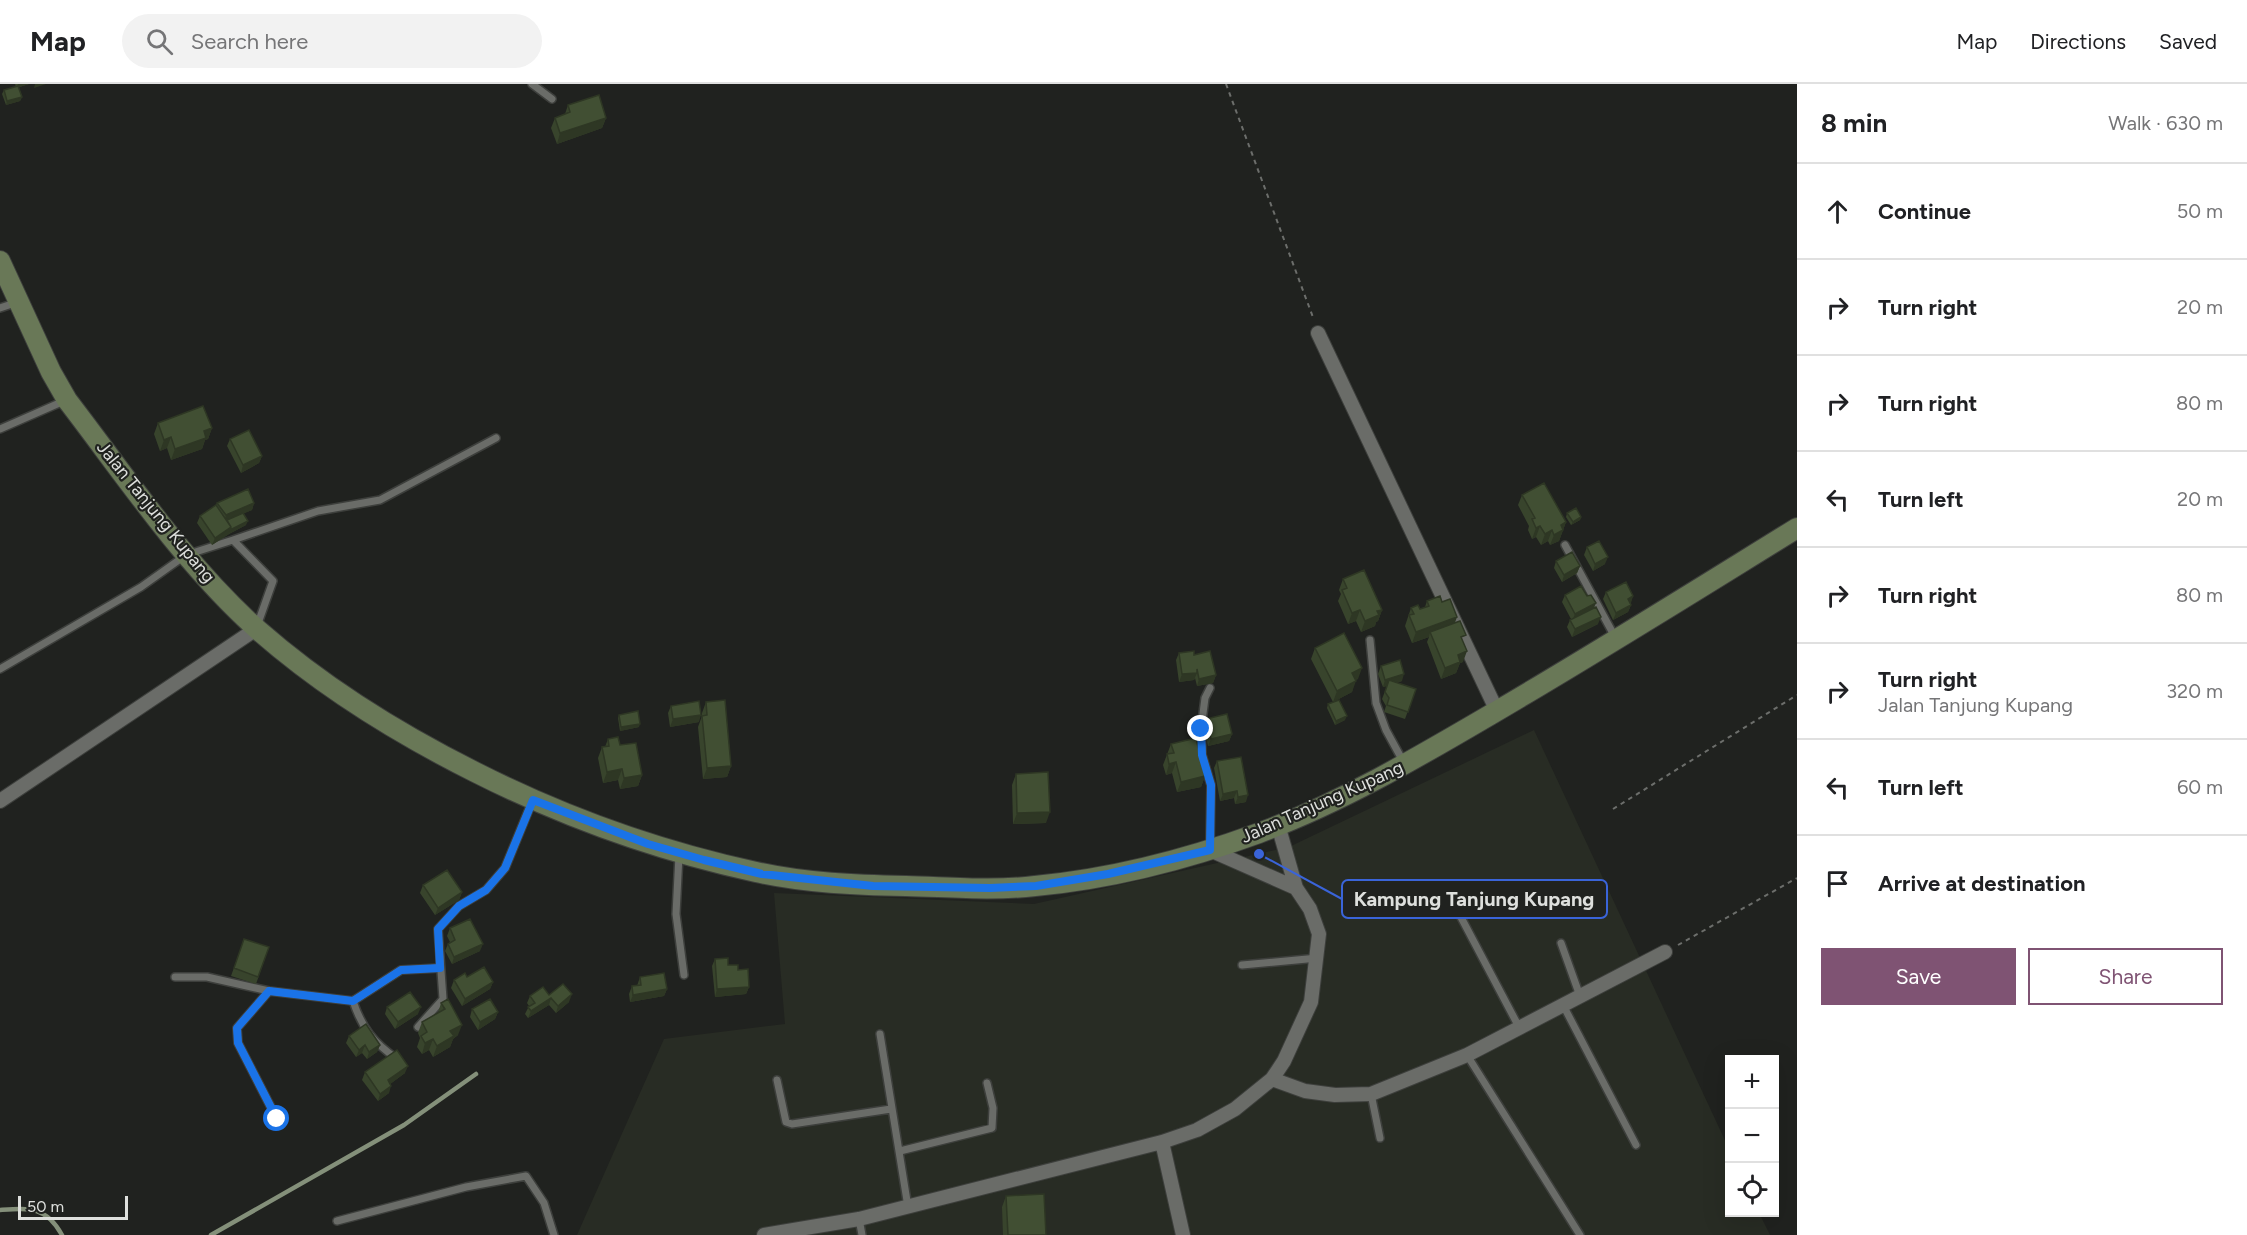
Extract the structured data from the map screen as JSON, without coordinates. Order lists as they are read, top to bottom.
{
  "streets": {
    "main road": ["Jalan Tanjung Kupang"]
  },
  "places": ["Kampung Tanjung Kupang"],
  "scale_bar": "50 m",
  "page": {
    "header": "Map",
    "search": "Search here",
    "nav": ["Map", "Directions", "Saved"],
    "heading": ["8 min", "Walk · 630 m"],
    "list": [
      ["Continue", "50 m"],
      ["Turn right", "20 m"],
      ["Turn right", "80 m"],
      ["Turn left", "20 m"],
      ["Turn right", "80 m"],
      ["Turn right", "Jalan Tanjung Kupang", "320 m"],
      ["Turn left", "60 m"],
      "Arrive at destination"
    ],
    "buttons": ["Save", "Share"],
    "map_buttons": ["+", "−"],
    "scale": "50 m"
  }
}
